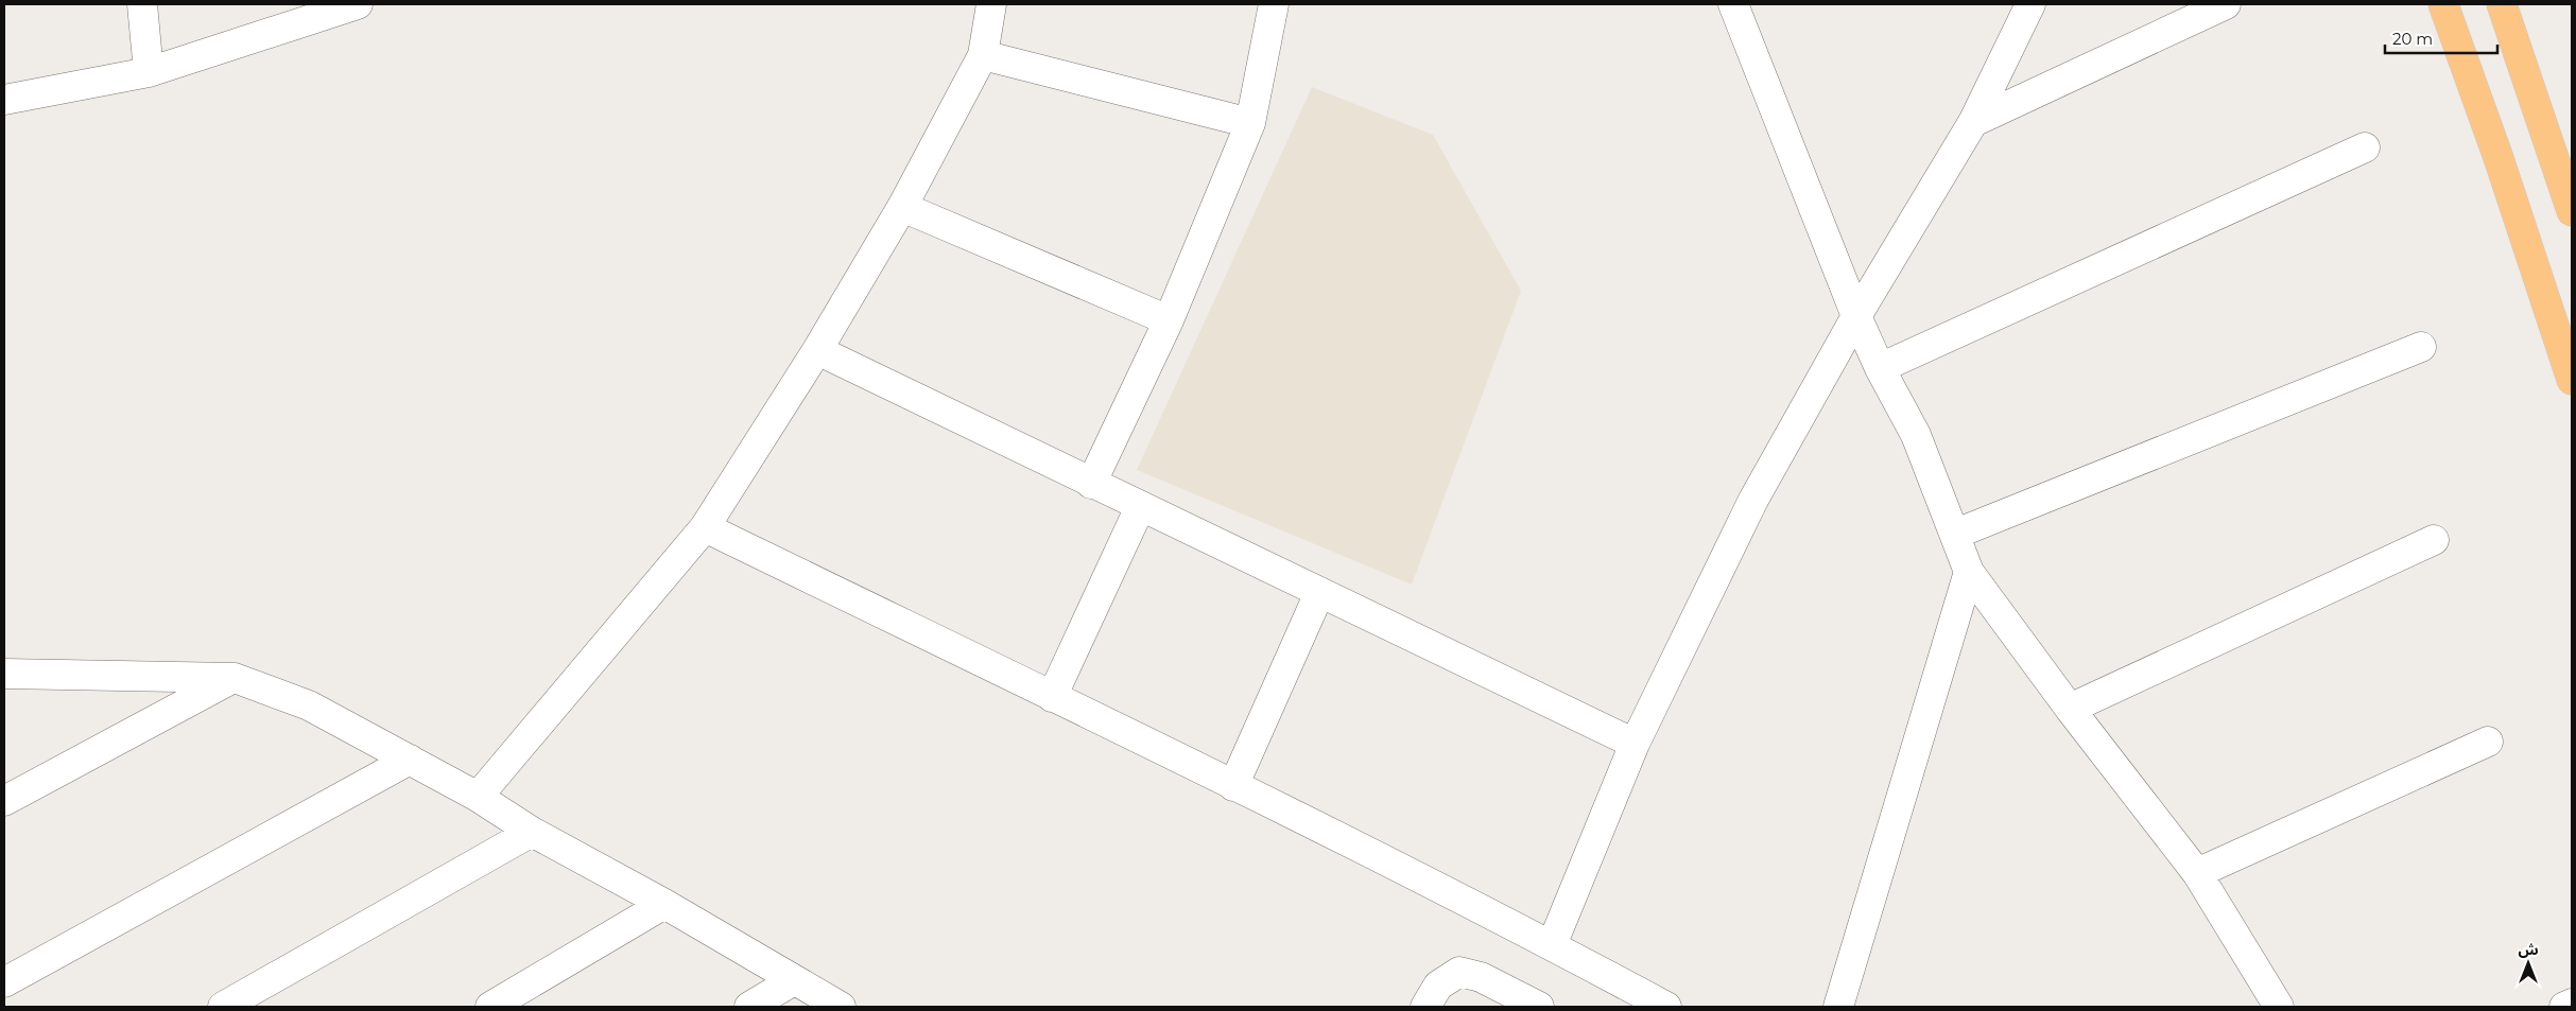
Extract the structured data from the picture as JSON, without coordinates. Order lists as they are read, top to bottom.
{
  "scale_bar": "20 m",
  "north": "top"
}
